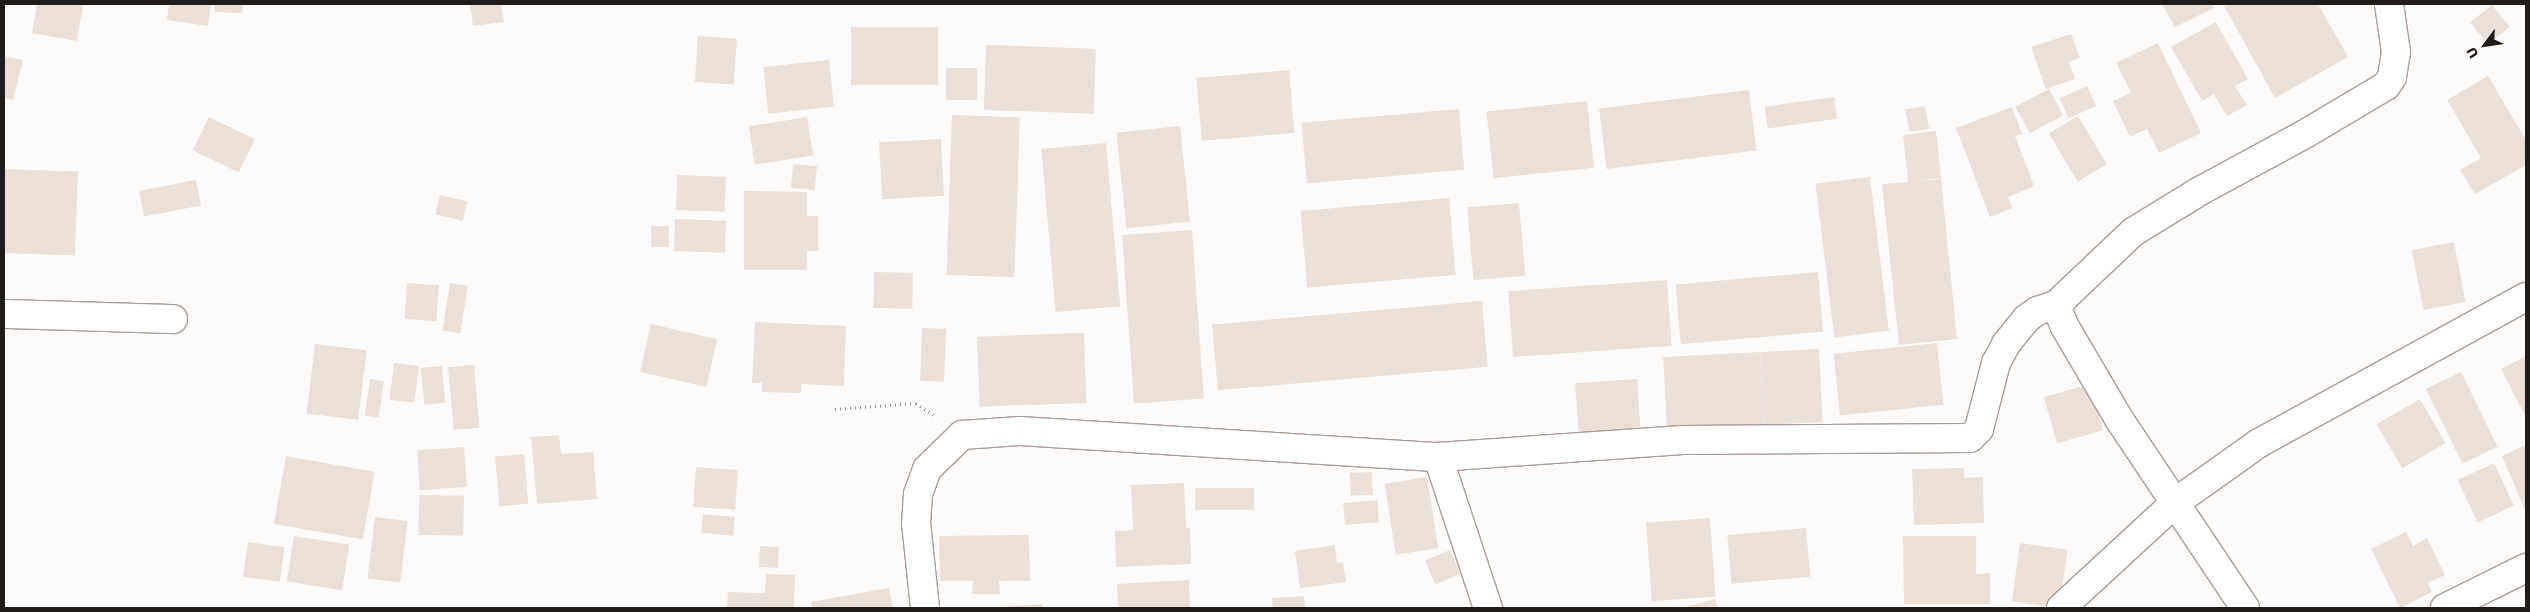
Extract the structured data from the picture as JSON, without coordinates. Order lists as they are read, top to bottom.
{
  "north": "bottom left"
}
